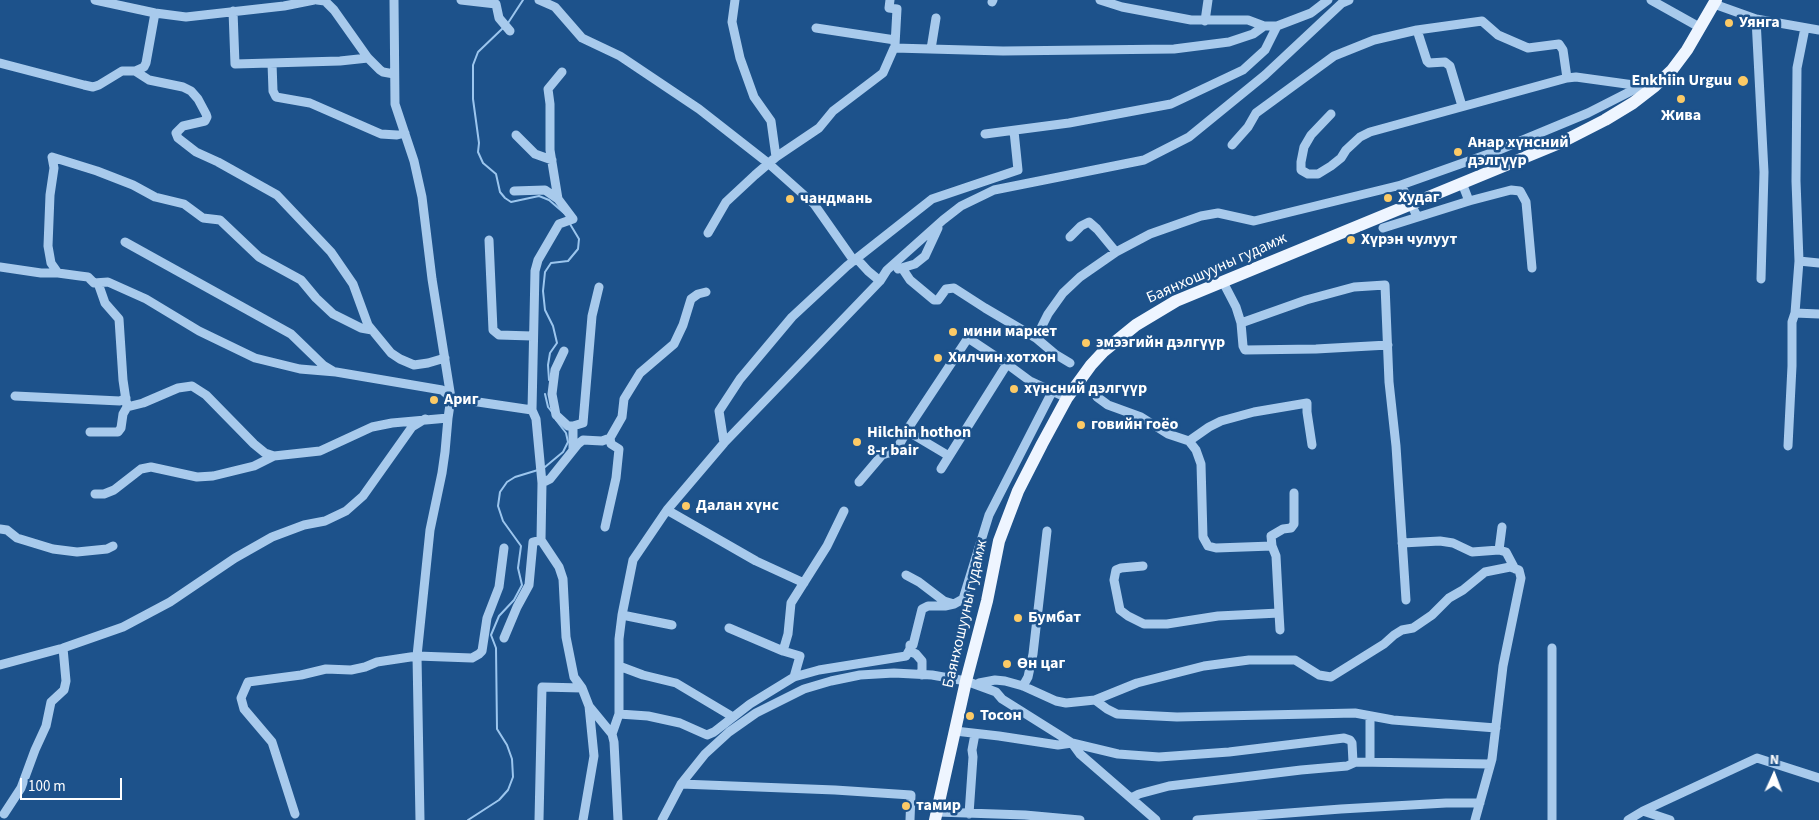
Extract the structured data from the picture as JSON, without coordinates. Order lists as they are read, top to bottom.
{
  "streets": {
    "main road": ["Баянхошууны гудамж"]
  },
  "places": [
    "Уянга",
    "Enkhiin Urguu",
    "Жива",
    "Анар хүнсний дэлгүүр",
    "Худаг",
    "чандмань",
    "Хүрэн чулуут",
    "мини маркет",
    "эмээгийн дэлгүүр",
    "Хилчин хотхон",
    "хүнсний дэлгүүр",
    "Ариг",
    "говийн гоёо",
    "Hilchin hothon 8-r bair",
    "Далан хүнс",
    "Бумбат",
    "Өн цаг",
    "Тосон",
    "тамир"
  ],
  "scale_bar": "100 m",
  "north": "top"
}
